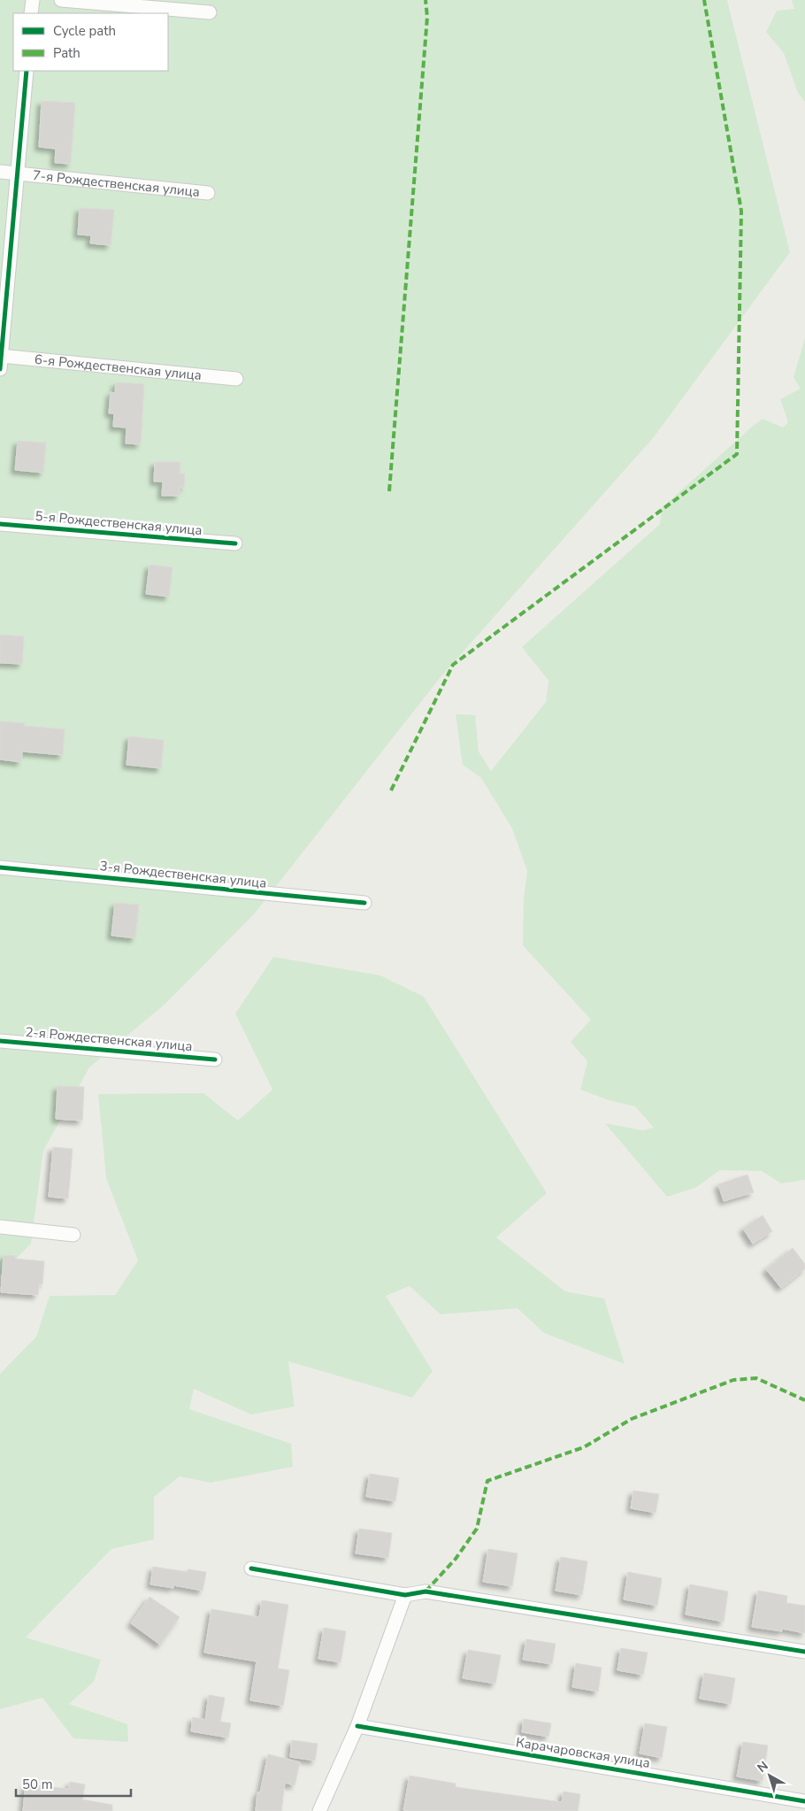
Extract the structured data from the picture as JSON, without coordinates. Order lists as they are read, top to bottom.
{
  "streets": {
    "street": [
      "7-я Рождественская улица",
      "6-я Рождественская улица",
      "5-я Рождественская улица",
      "3-я Рождественская улица",
      "2-я Рождественская улица",
      "Карачаровская улица"
    ]
  },
  "legend": ["Cycle path", "Path"],
  "scale_bar": "50 m",
  "north": "top left"
}
